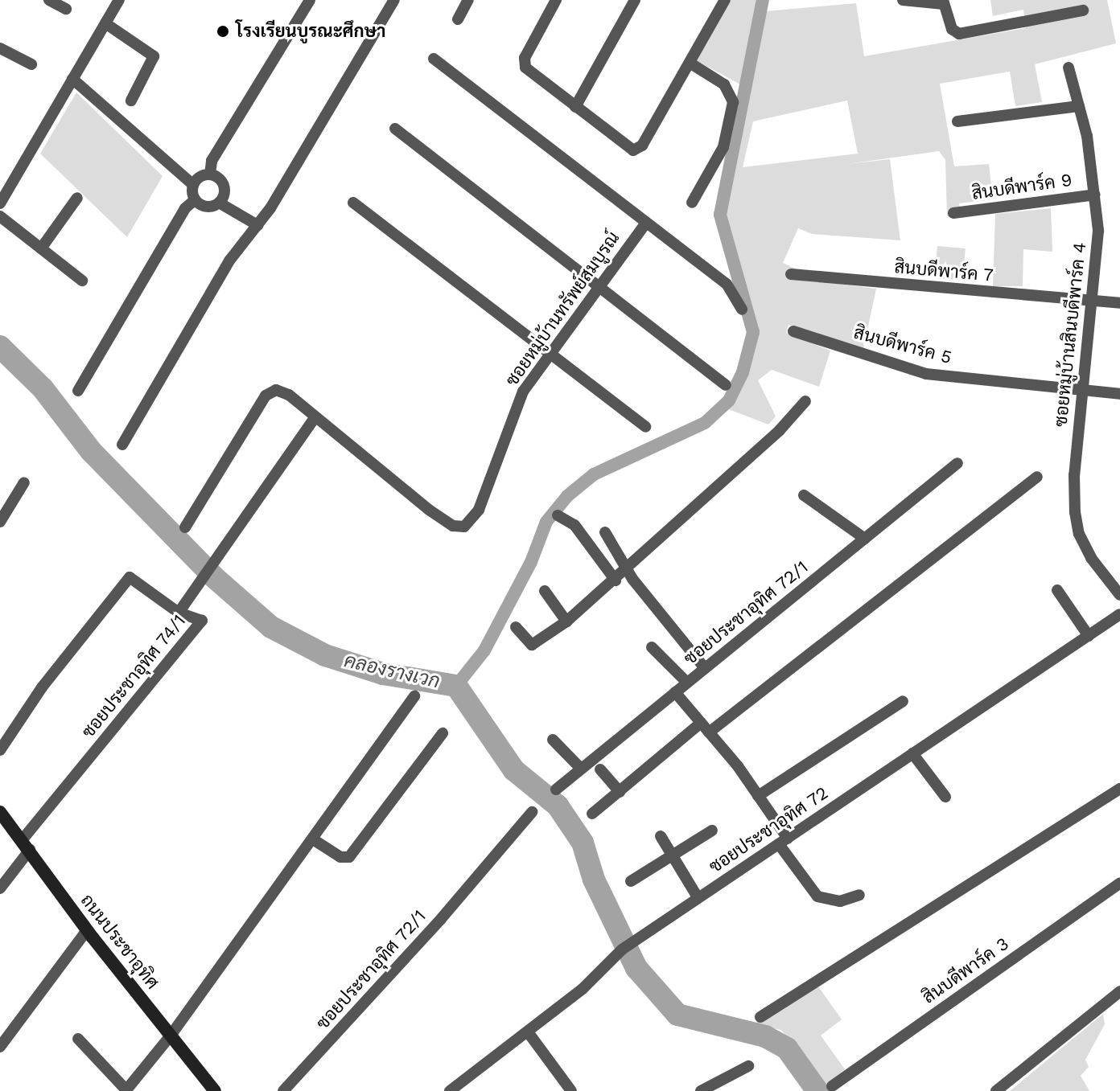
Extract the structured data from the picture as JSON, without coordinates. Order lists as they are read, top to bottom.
{
  "streets": {
    "main road": ["ถนนประชาอุทิศ"],
    "street": [
      "สินบดีพาร์ค 9",
      "สินบดีพาร์ค 7",
      "ซอยหมู่บ้านทรัพย์สมบูรณ์",
      "ซอยหมู่บ้านสินบดีพาร์ค 4",
      "สินบดีพาร์ค 5",
      "ซอยประชาอุทิศ 72/1",
      "ซอยประชาอุทิศ 74/1",
      "ซอยประชาอุทิศ 72",
      "สินบดีพาร์ค 3"
    ]
  },
  "crossings": [
    ["สินบดีพาร์ค 9", "ซอยหมู่บ้านสินบดีพาร์ค 4"],
    ["สินบดีพาร์ค 7", "ซอยหมู่บ้านสินบดีพาร์ค 4"],
    ["ซอยหมู่บ้านทรัพย์สมบูรณ์", "ซอยประชาอุทิศ 74/1"],
    ["ซอยหมู่บ้านสินบดีพาร์ค 4", "สินบดีพาร์ค 5"],
    ["ซอยประชาอุทิศ 74/1", "ถนนประชาอุทิศ"]
  ],
  "water": ["คลองรางเวก"],
  "places": ["โรงเรียนบูรณะศึกษา"]
}
